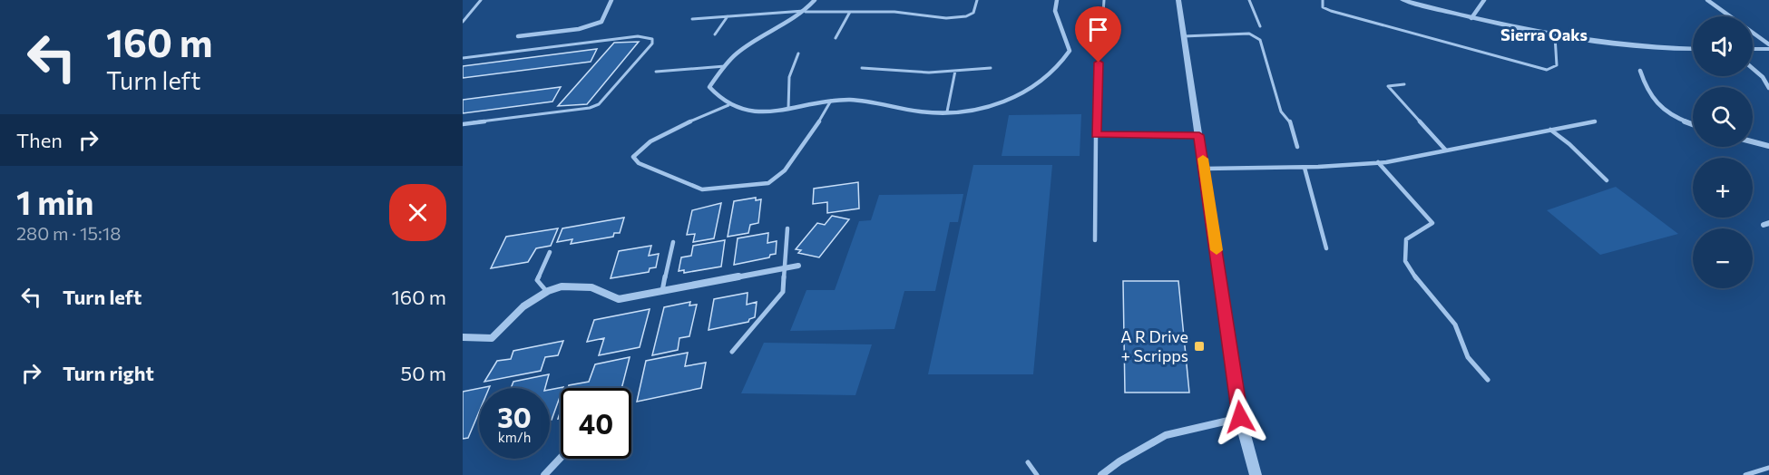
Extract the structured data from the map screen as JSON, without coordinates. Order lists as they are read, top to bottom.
{
  "districts": ["Sierra Oaks"],
  "places": {
    "transit": ["A R Drive + Scripps"]
  },
  "page": {
    "turn": ["160 m", "Turn left"],
    "map_buttons": ["+", "−"],
    "then": "Then",
    "heading": ["1 min", "280 m · 15:18"],
    "list": [
      {
        "name": "Turn left",
        "value": "160 m"
      },
      {
        "name": "Turn right",
        "value": "50 m"
      }
    ],
    "speed": "30 km/h",
    "limit": "40"
  }
}
